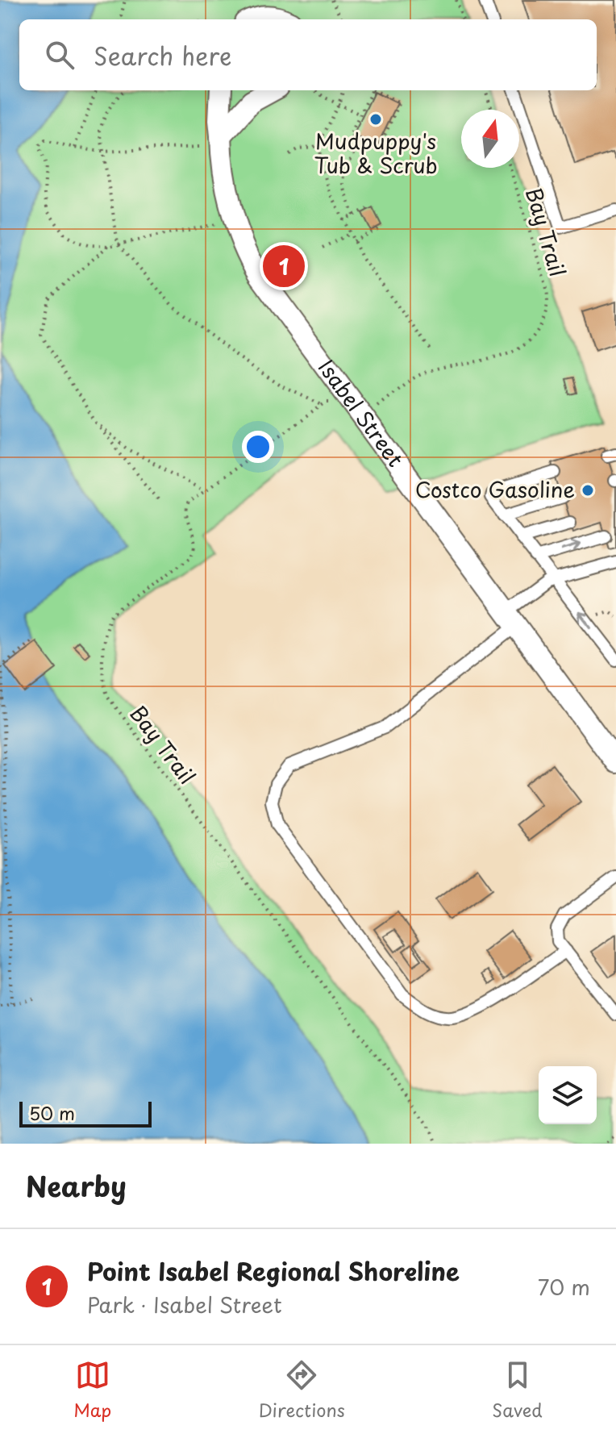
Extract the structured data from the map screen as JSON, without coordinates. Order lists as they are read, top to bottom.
{
  "streets": {
    "street": ["Isabel Street"],
    "path": ["Bay Trail"]
  },
  "places": ["Mudpuppy's Tub & Scrub", "Costco Gasoline"],
  "scale_bar": "50 m",
  "north": "top",
  "page": {
    "search": "Search here",
    "pins": "1",
    "scale": "50 m",
    "heading": "Nearby",
    "list": [
      {
        "mark": "1",
        "name": "Point Isabel Regional Shoreline",
        "note": "Park · Isabel Street",
        "value": "70 m"
      }
    ],
    "nav": ["Map", "Directions", "Saved"]
  }
}
